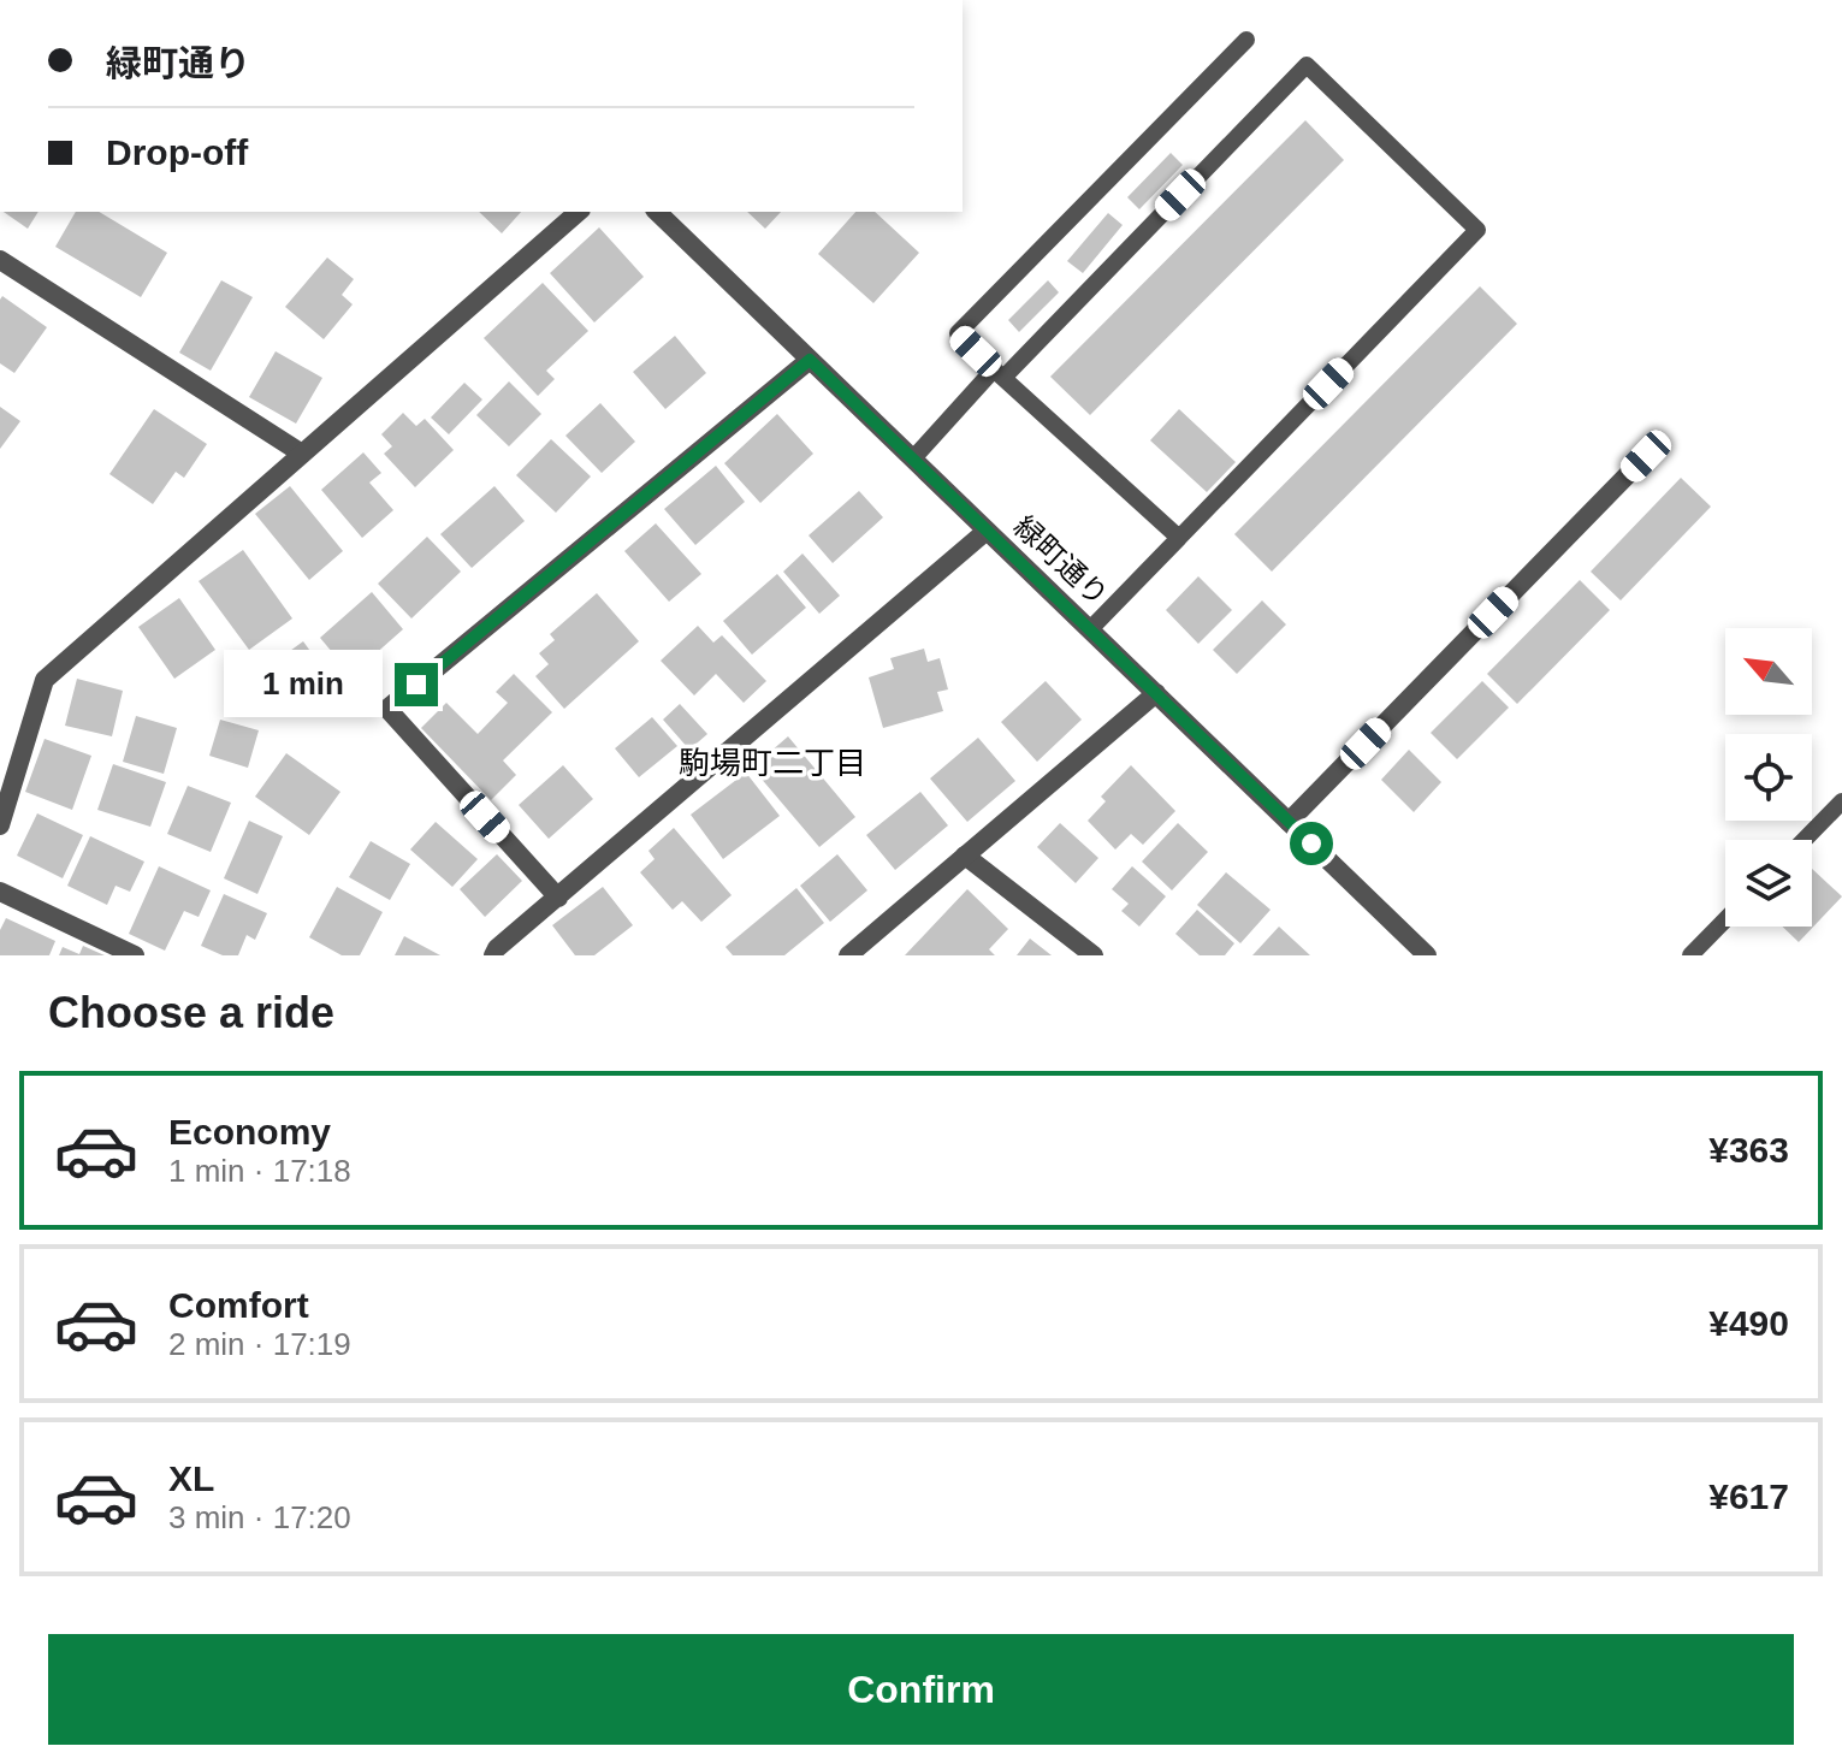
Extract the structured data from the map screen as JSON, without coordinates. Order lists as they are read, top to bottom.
{
  "streets": {
    "street": ["緑町通り"]
  },
  "districts": ["駒場町二丁目"],
  "north": "top left",
  "page": {
    "banner": ["緑町通り", "Drop-off"],
    "bubble": "1 min",
    "heading": "Choose a ride",
    "list": [
      {
        "name": "Economy",
        "note": "1 min · 17:18",
        "value": "¥363"
      },
      {
        "name": "Comfort",
        "note": "2 min · 17:19",
        "value": "¥490"
      },
      {
        "name": "XL",
        "note": "3 min · 17:20",
        "value": "¥617"
      }
    ],
    "buttons": "Confirm"
  }
}
